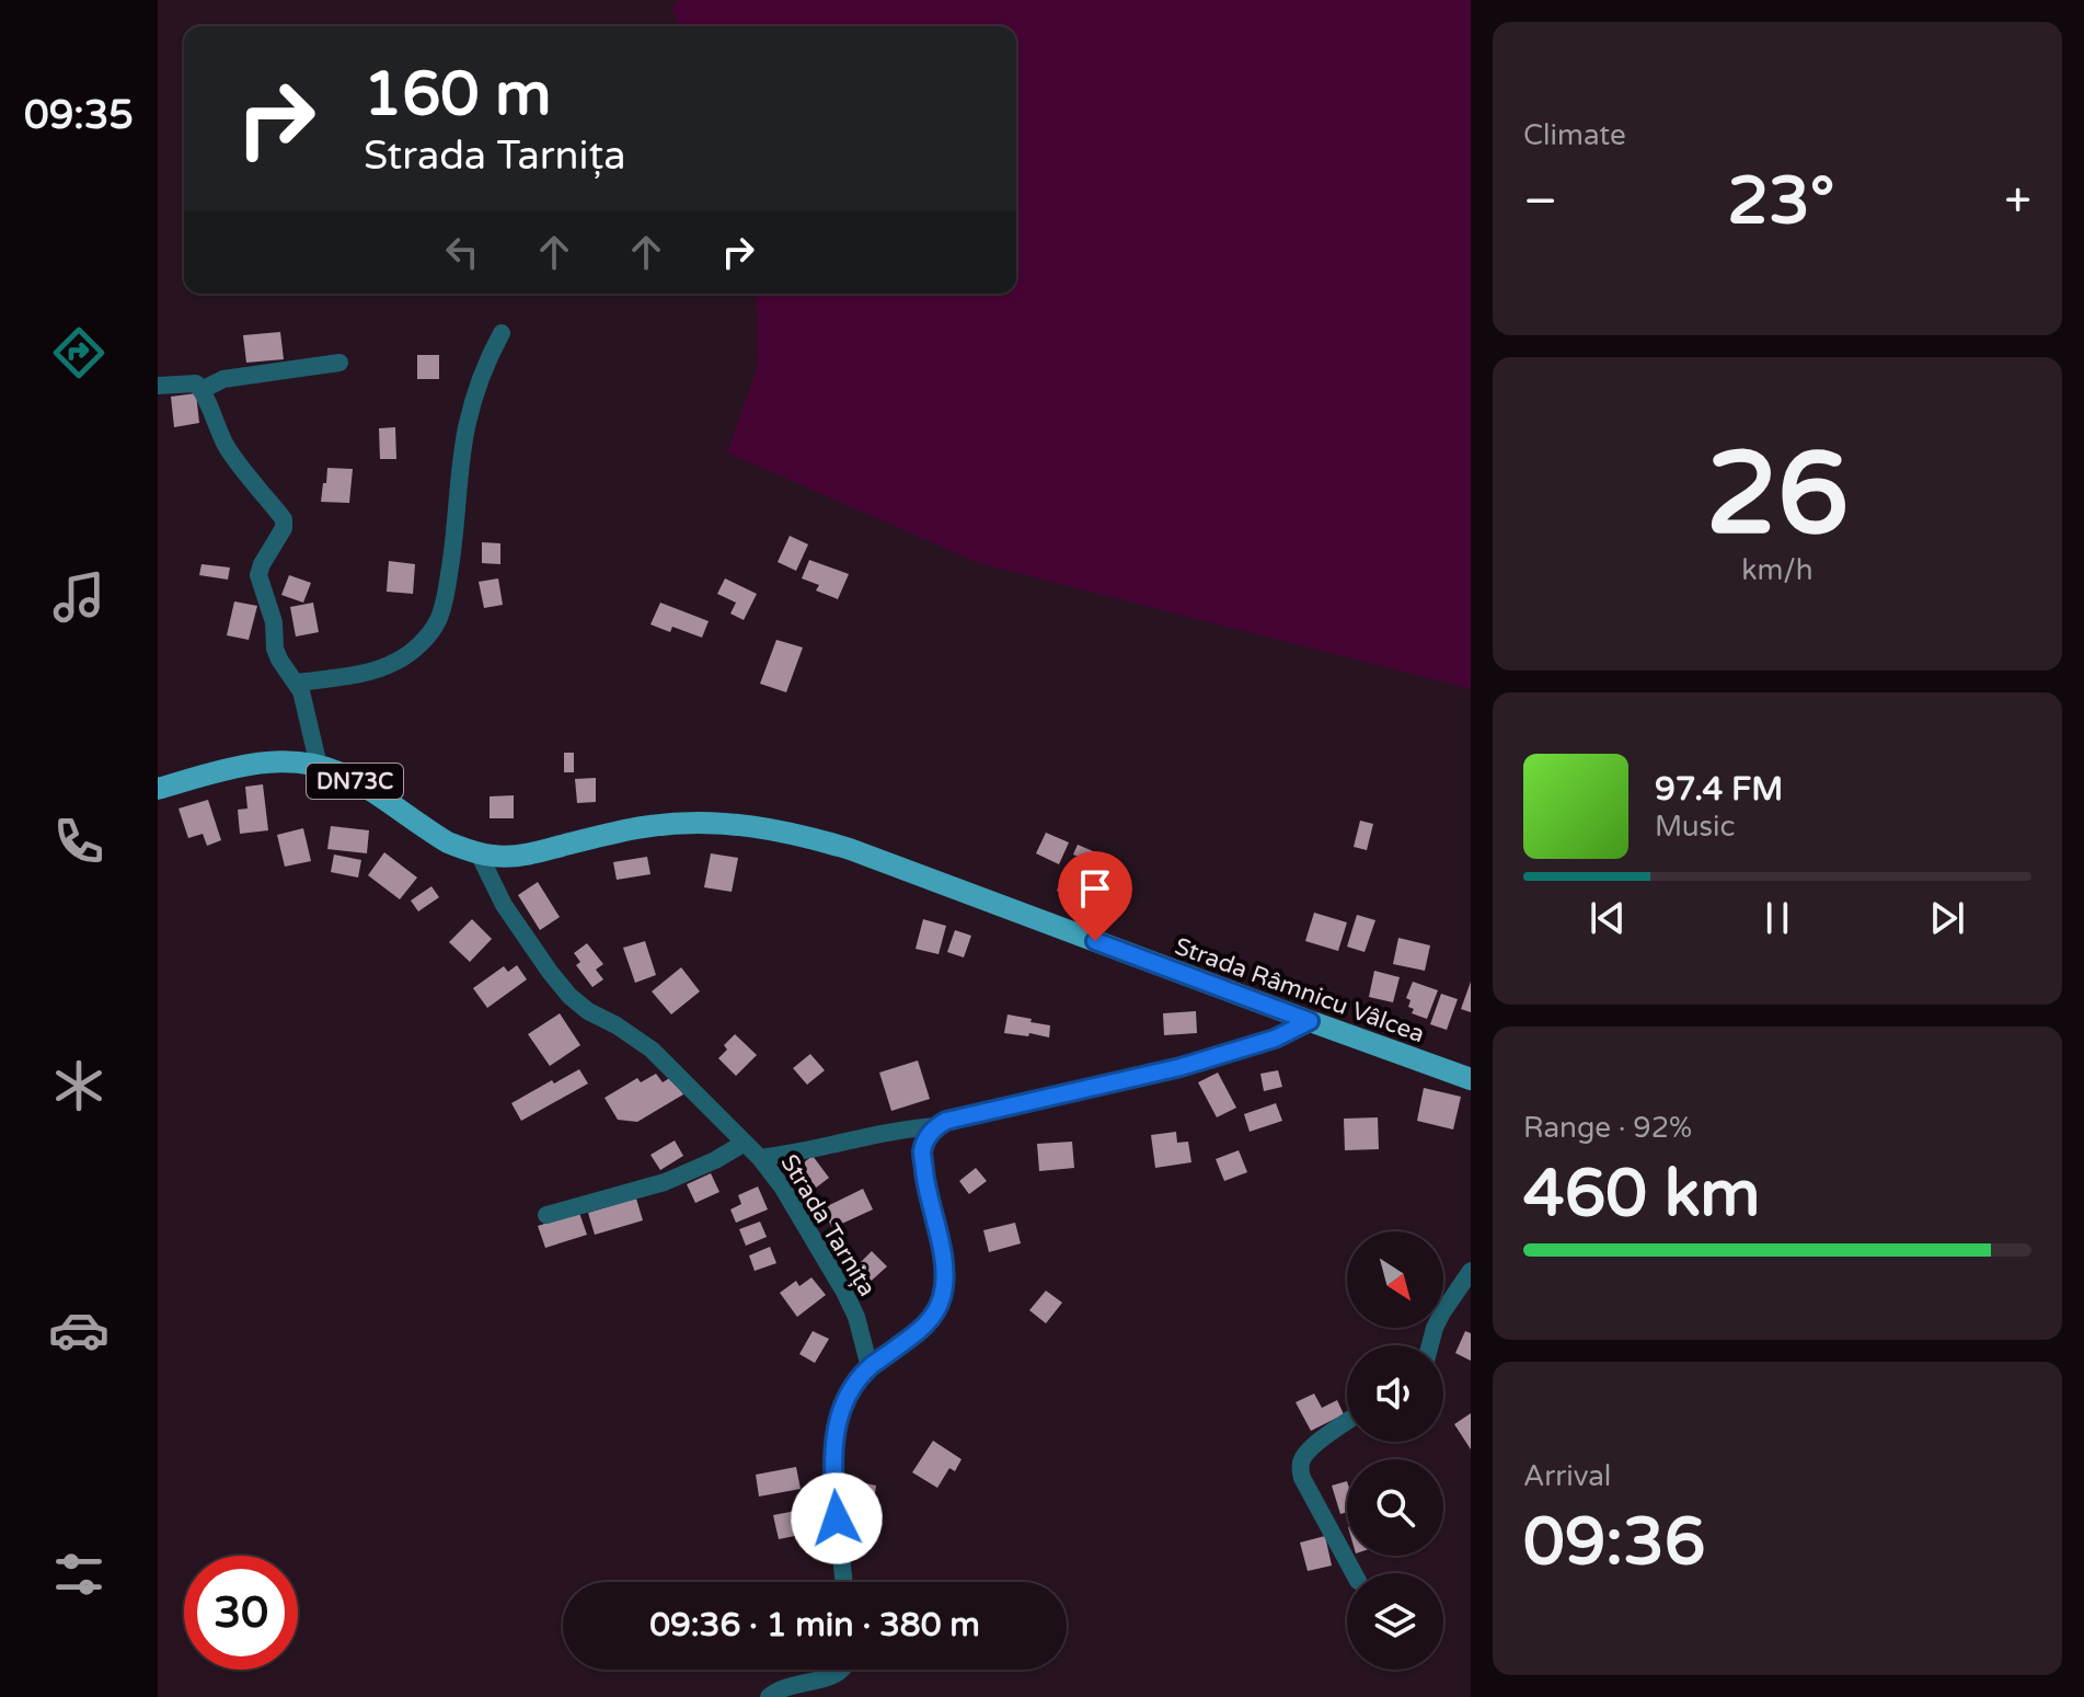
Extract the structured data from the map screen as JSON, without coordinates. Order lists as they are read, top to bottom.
{
  "streets": {
    "main road": ["DN73C", "Strada Râmnicu Vâlcea"],
    "street": ["Strada Tarnița"]
  },
  "crossings": [
    ["Strada Râmnicu Vâlcea", "Strada Tarnița"]
  ],
  "north": "bottom right",
  "page": {
    "tabs": "09:35",
    "tile": [
      "Climate",
      ["26", "km/h"],
      ["Range · 92%", "460 km"],
      ["Arrival", "09:36"]
    ],
    "turn": ["160 m", "Strada Tarnița"],
    "heat": ["−", "23°", "+"],
    "song": ["97.4 FM", "Music"],
    "limit": "30",
    "trip": "09:36 · 1 min · 380 m"
  }
}
